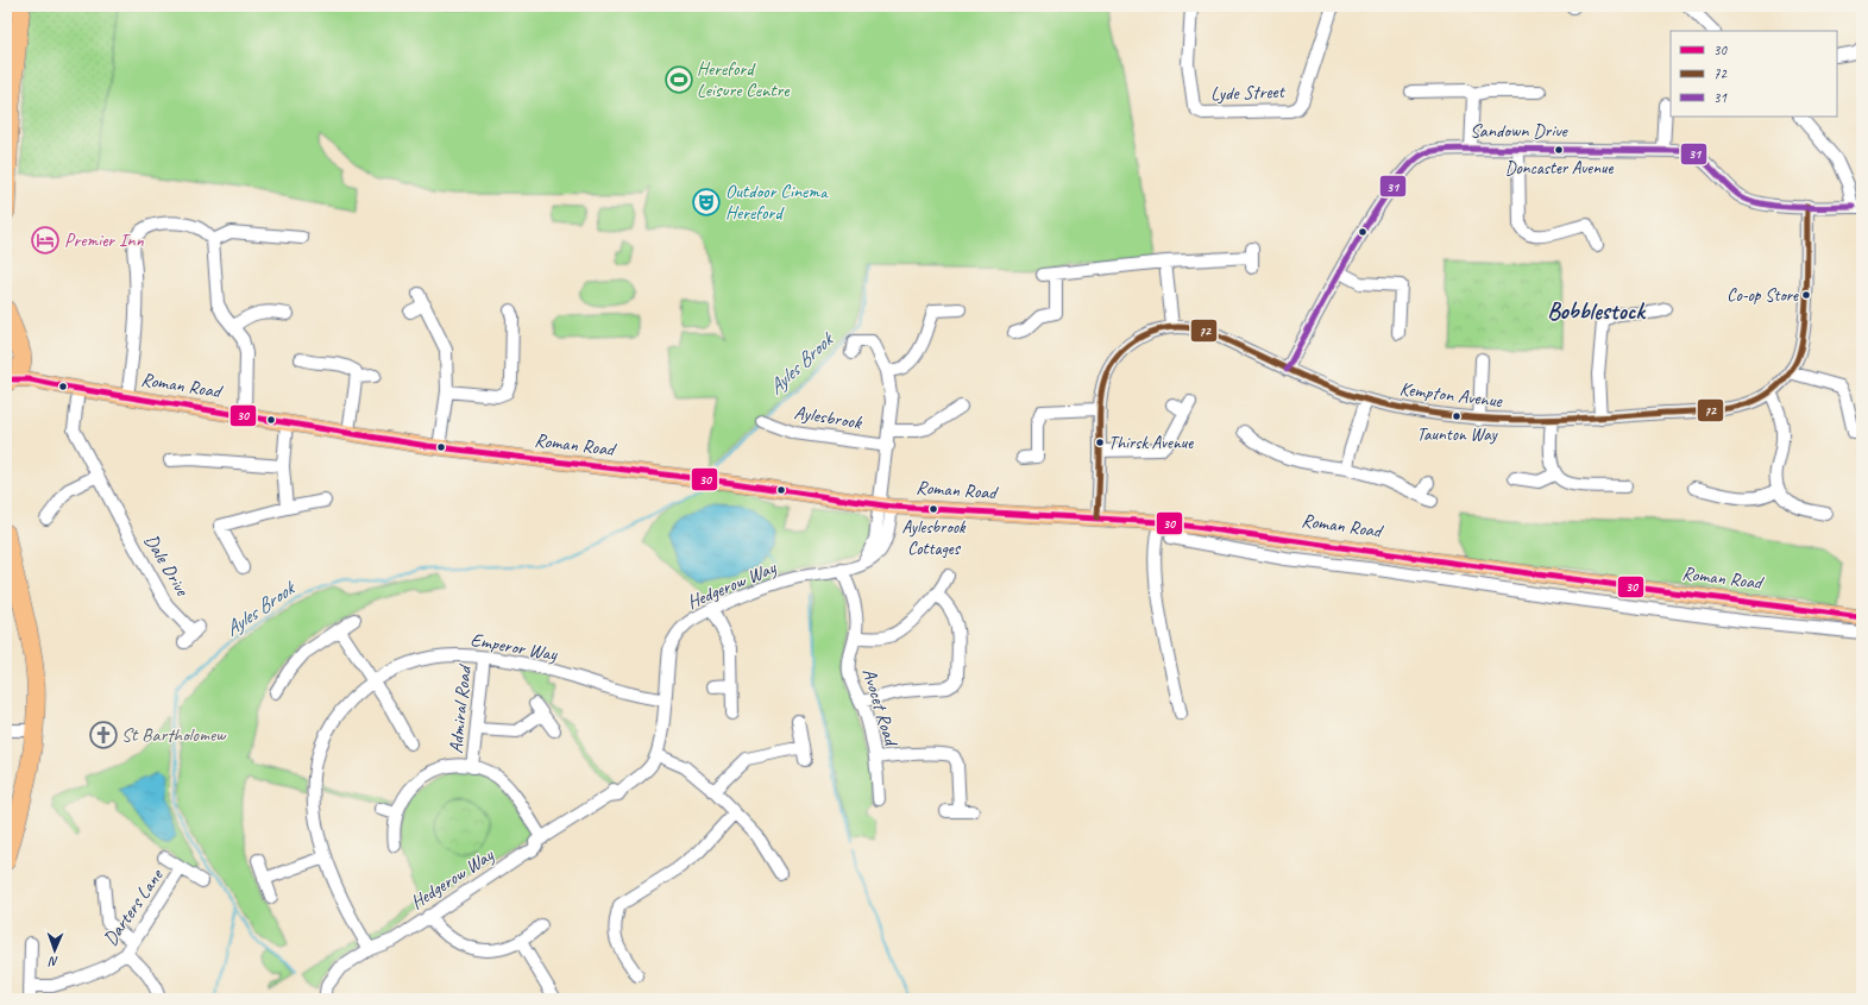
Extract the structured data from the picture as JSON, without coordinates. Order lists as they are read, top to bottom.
{
  "streets": {
    "main road": ["Roman Road"],
    "street": [
      "Lyde Street",
      "Sandown Drive",
      "Kempton Avenue",
      "Aylesbrook",
      "Dale Drive",
      "Hedgerow Way",
      "Emperor Way",
      "Avocet Road",
      "Admiral Road",
      "Darters Lane"
    ]
  },
  "crossings": [
    ["Sandown Drive", "Kempton Avenue"],
    ["Roman Road", "Kempton Avenue"],
    ["Roman Road", "Dale Drive"],
    ["Roman Road", "Hedgerow Way"],
    ["Hedgerow Way", "Emperor Way"],
    ["Hedgerow Way", "Avocet Road"],
    ["Emperor Way", "Admiral Road"]
  ],
  "districts": ["Bobblestock"],
  "water": ["Ayles Brook"],
  "places": {
    "sports": ["Hereford Leisure Centre"],
    "other": [
      "Doncaster Avenue",
      "Co-op Store",
      "Taunton Way",
      "Thirsk Avenue",
      "Aylesbrook Cottages"
    ],
    "theatre": ["Outdoor Cinema Hereford"],
    "hotel": ["Premier Inn"],
    "church": ["St Bartholomew"]
  },
  "lines": ["transit line 31", "transit line 72", "transit line 30"],
  "legend": ["30", "72", "31"],
  "north": "bottom"
}
